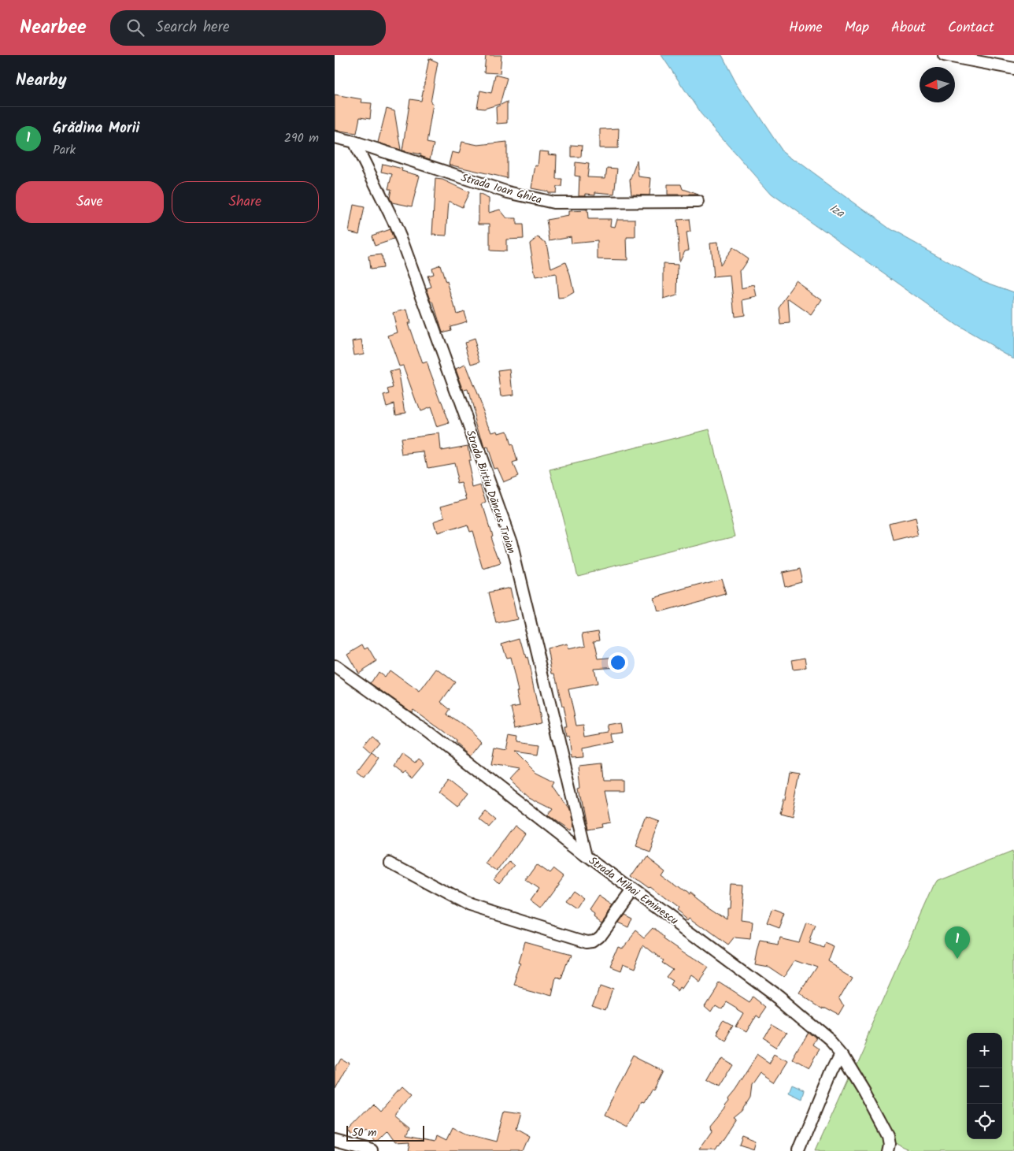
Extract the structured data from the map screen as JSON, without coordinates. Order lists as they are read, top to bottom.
{
  "streets": {
    "street": ["Strada Ioan Ghica", "Strada Birtiu Dăncus Traian", "Strada Mihai Eminescu"]
  },
  "crossings": [
    ["Strada Ioan Ghica", "Strada Birtiu Dăncus Traian"],
    ["Strada Birtiu Dăncus Traian", "Strada Mihai Eminescu"]
  ],
  "water": ["Iza"],
  "scale_bar": "50 m",
  "north": "left",
  "page": {
    "header": "Nearbee",
    "search": "Search here",
    "nav": [
      "Home",
      "Map",
      "About",
      "Contact"
    ],
    "heading": "Nearby",
    "list": [
      {
        "mark": "1",
        "name": "Grădina Morii",
        "note": "Park",
        "value": "290 m"
      }
    ],
    "buttons": ["Save", "Share"],
    "pins": "1",
    "map_buttons": ["+", "−"],
    "scale": "50 m"
  }
}
